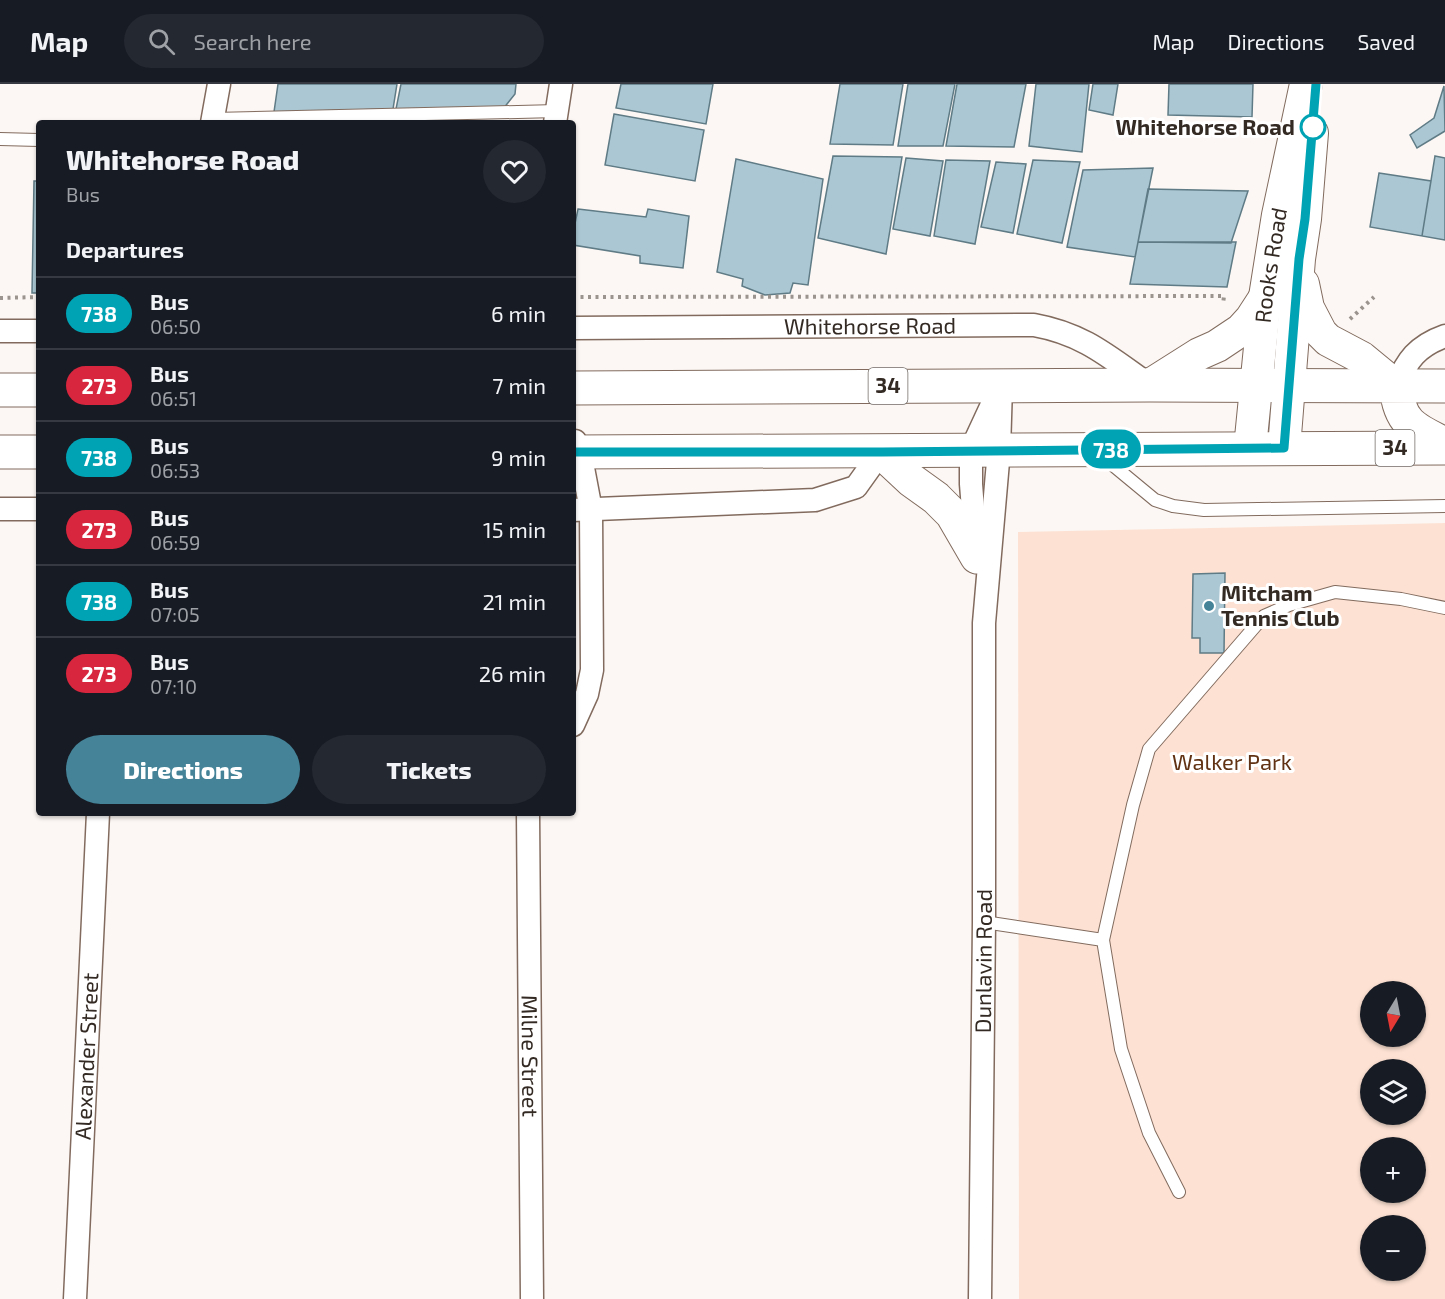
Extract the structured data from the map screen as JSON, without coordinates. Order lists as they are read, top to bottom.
{
  "streets": {
    "highway": ["34"],
    "street": [
      "Rooks Road",
      "Whitehorse Road",
      "Dunlavin Road",
      "Alexander Street",
      "Milne Street"
    ]
  },
  "crossings": [
    ["Rooks Road", "34"],
    ["Whitehorse Road", "34"],
    ["34", "Dunlavin Road"]
  ],
  "parks": ["Walker Park"],
  "places": ["Whitehorse Road", "Mitcham Tennis Club"],
  "lines": ["bus line 738"],
  "north": "bottom",
  "page": {
    "header": "Map",
    "search": "Search here",
    "nav": ["Map", "Directions", "Saved"],
    "on_map": "738",
    "heading": [
      ["Whitehorse Road", "Bus"],
      "Departures"
    ],
    "list": [
      {
        "mark": "738",
        "name": "Bus",
        "note": "06:50",
        "value": "6 min"
      },
      {
        "mark": "273",
        "name": "Bus",
        "note": "06:51",
        "value": "7 min"
      },
      {
        "mark": "738",
        "name": "Bus",
        "note": "06:53",
        "value": "9 min"
      },
      {
        "mark": "273",
        "name": "Bus",
        "note": "06:59",
        "value": "15 min"
      },
      {
        "mark": "738",
        "name": "Bus",
        "note": "07:05",
        "value": "21 min"
      },
      {
        "mark": "273",
        "name": "Bus",
        "note": "07:10",
        "value": "26 min"
      }
    ],
    "buttons": ["Directions", "Tickets"],
    "map_buttons": ["+", "−"]
  }
}
